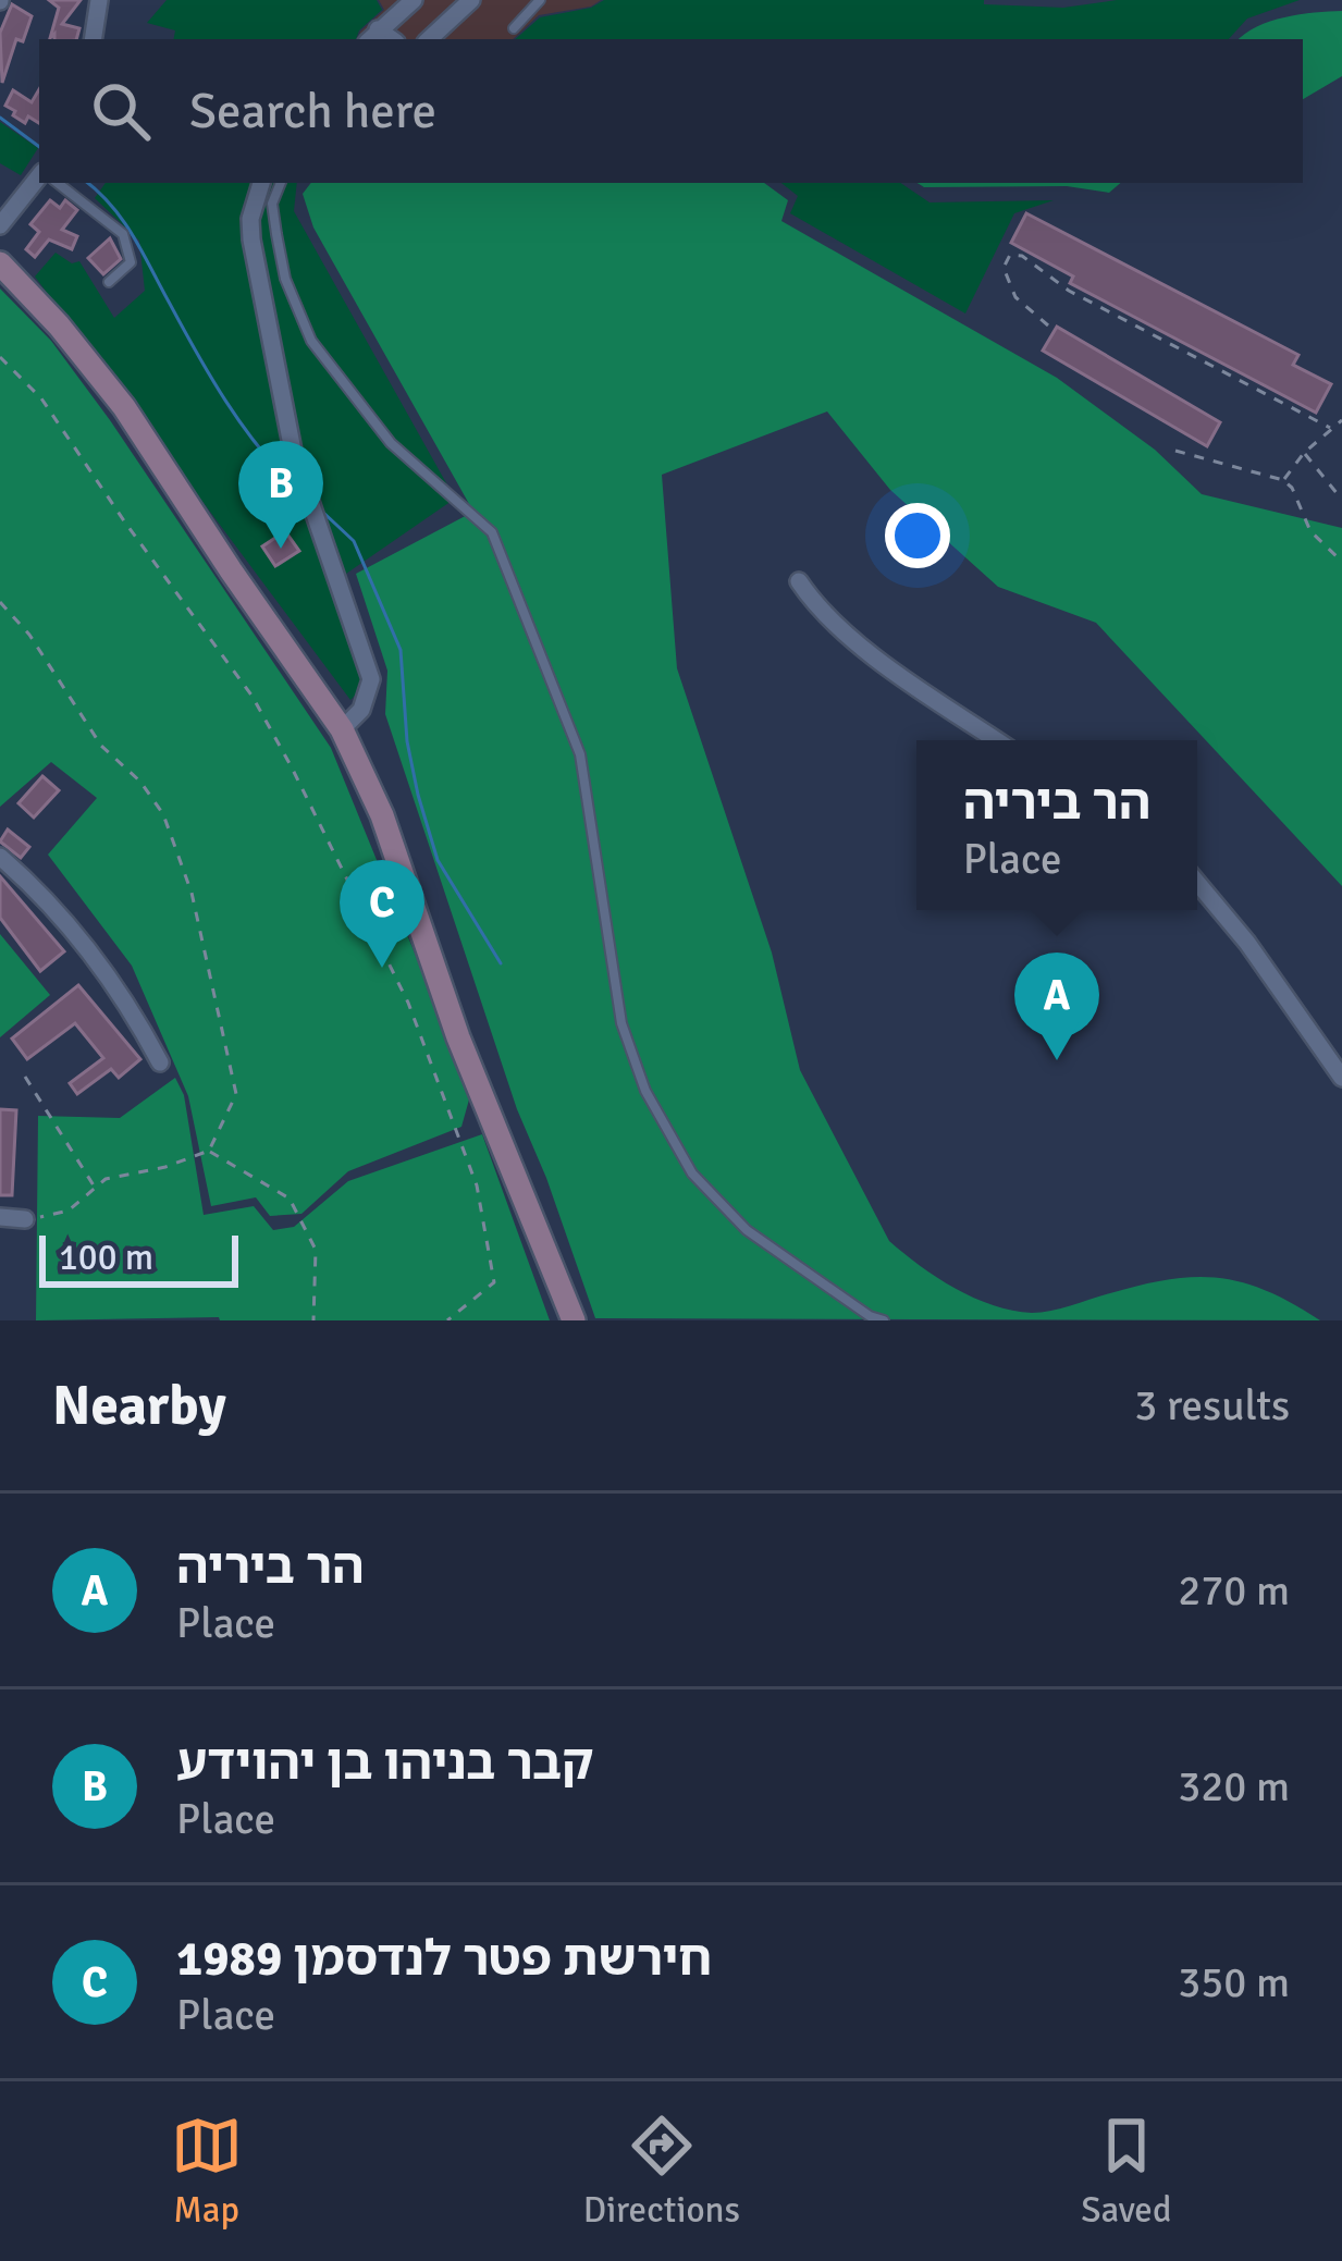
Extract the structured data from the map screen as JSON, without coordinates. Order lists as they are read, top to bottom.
{
  "scale_bar": "100 m",
  "page": {
    "search": "Search here",
    "pins": ["B", "C", "A"],
    "popup": ["הר ביריה", "Place"],
    "scale": "100 m",
    "heading": ["Nearby", "3 results"],
    "list": [
      {
        "mark": "A",
        "name": "הר ביריה",
        "note": "Place",
        "value": "270 m"
      },
      {
        "mark": "B",
        "name": "קבר בניהו בן יהוידע",
        "note": "Place",
        "value": "320 m"
      },
      {
        "mark": "C",
        "name": "חירשת פטר לנדסמן 1989",
        "note": "Place",
        "value": "350 m"
      }
    ],
    "nav": ["Map", "Directions", "Saved"]
  }
}
